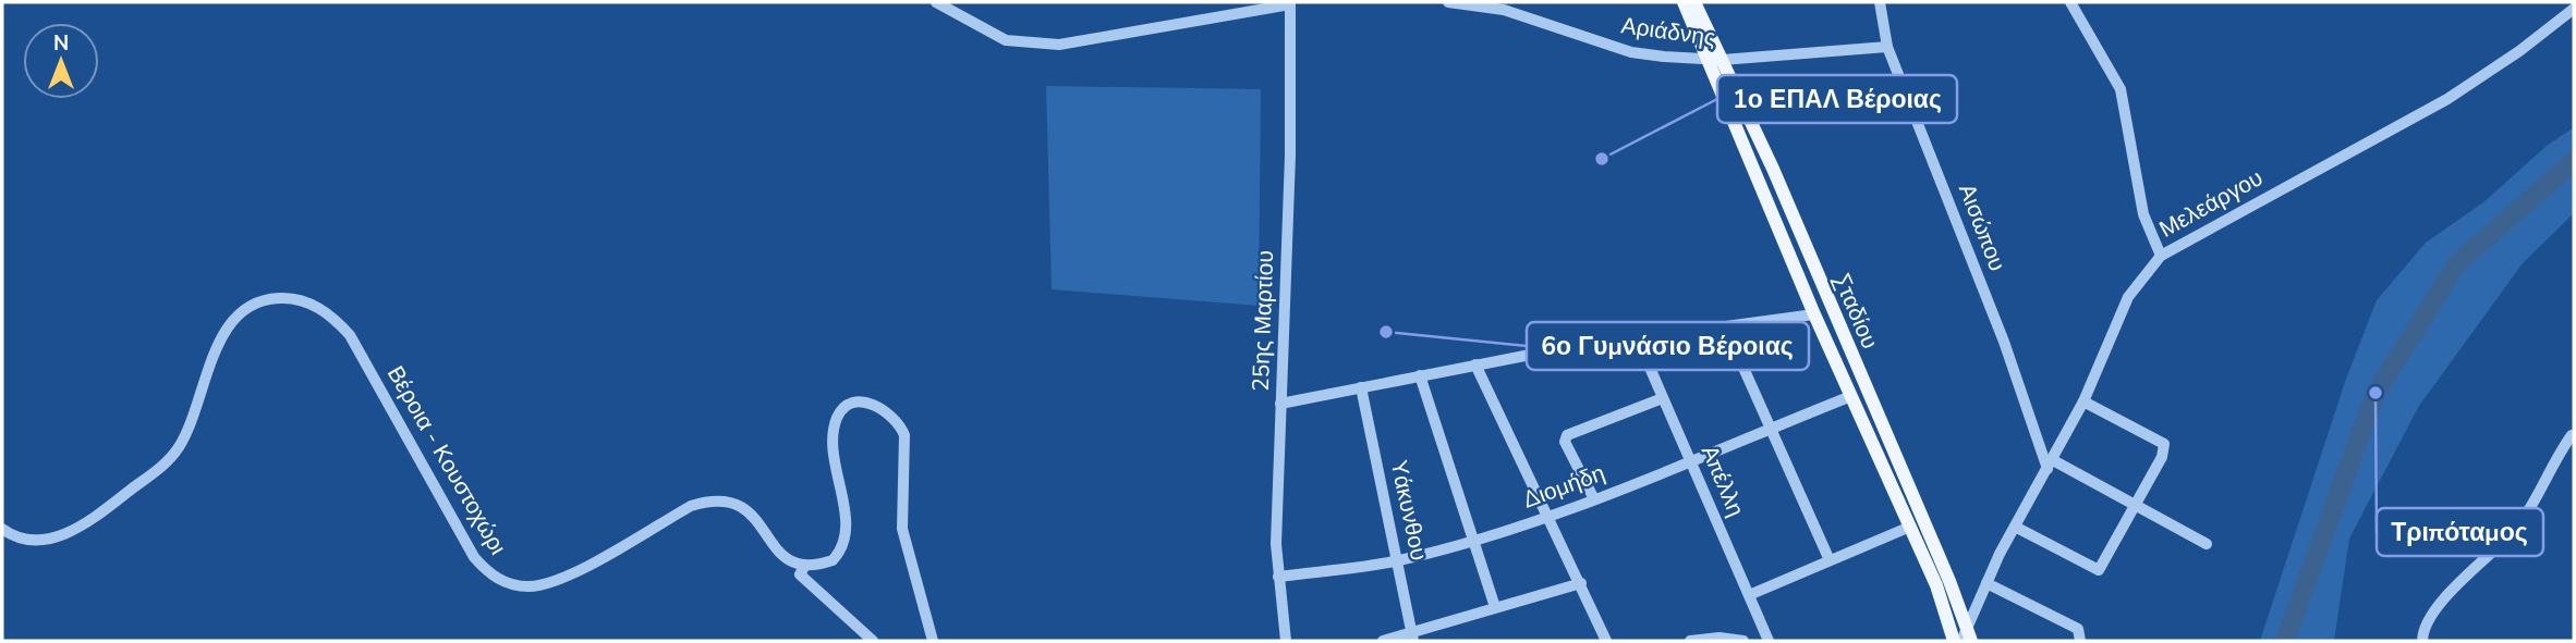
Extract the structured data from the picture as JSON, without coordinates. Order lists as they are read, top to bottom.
{
  "streets": {
    "main road": ["Σταδίου"],
    "street": [
      "Αριάδνης",
      "Μελεάργου",
      "Αισώπου",
      "25ης Μαρτίου",
      "Βέροια - Κουστοχώρι",
      "Απέλλη",
      "Διομήδη",
      "Υάκυνθου"
    ]
  },
  "crossings": [
    ["Αριάδνης", "Αισώπου"],
    ["Αριάδνης", "Σταδίου"],
    ["Μελεάργου", "Αισώπου"],
    ["Μελεάργου", "Σταδίου"],
    ["Σταδίου", "Διομήδη"],
    ["25ης Μαρτίου", "Διομήδη"],
    ["Απέλλη", "Διομήδη"],
    ["Διομήδη", "Υάκυνθου"]
  ],
  "places": ["1ο ΕΠΑΛ Βέροιας", "6ο Γυμνάσιο Βέροιας", "Τριπόταμος"],
  "north": "top"
}
